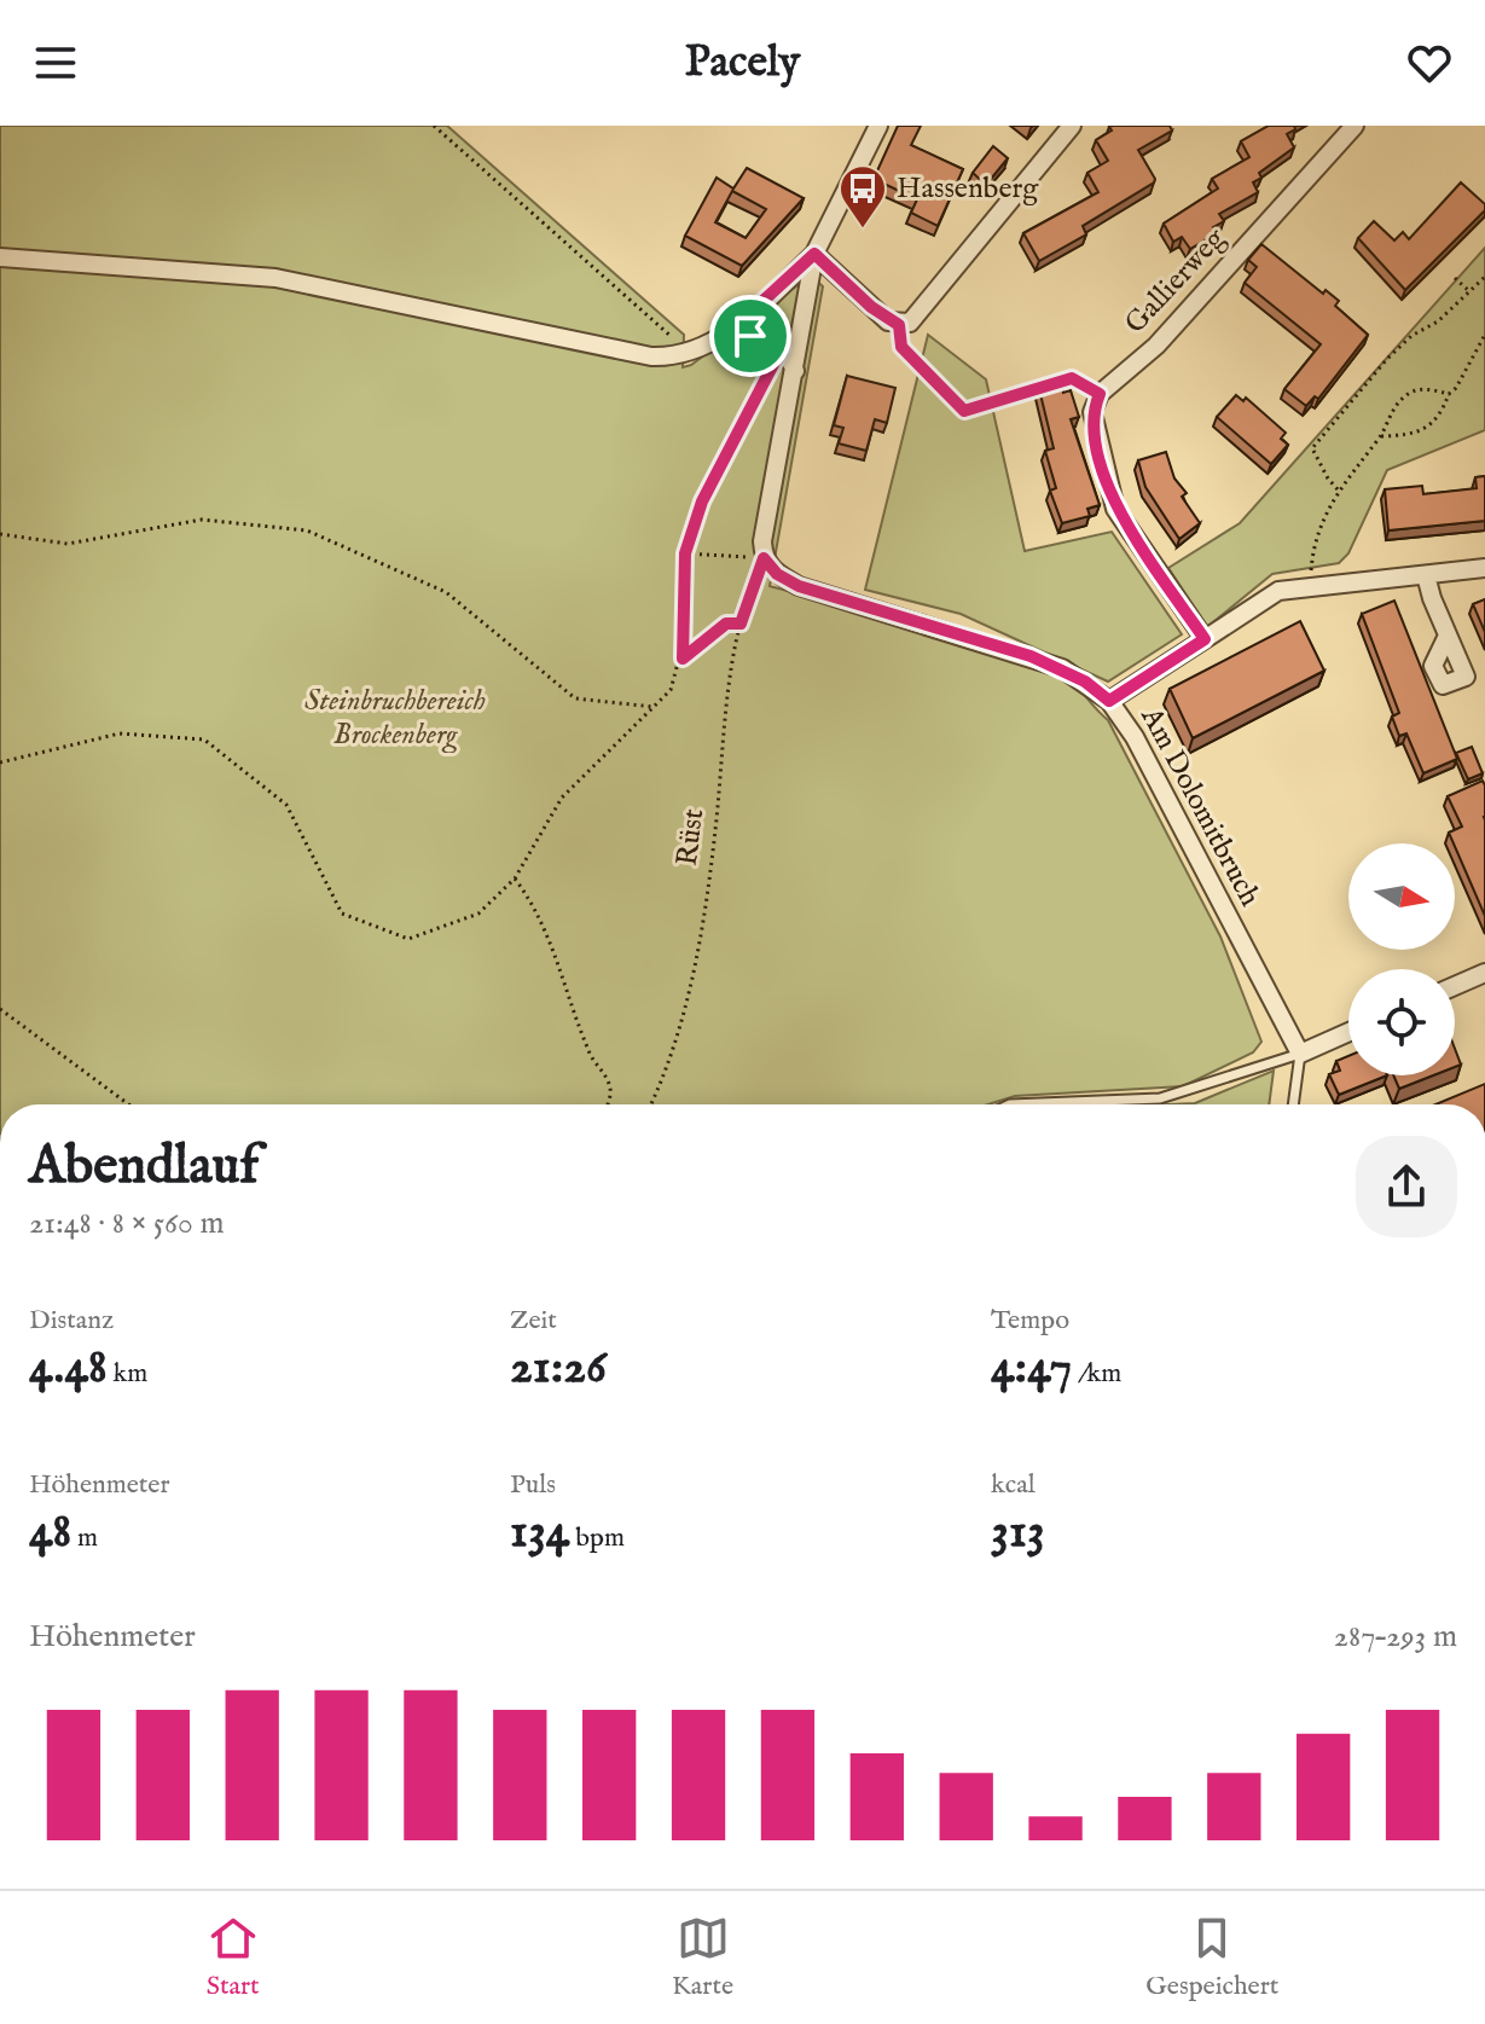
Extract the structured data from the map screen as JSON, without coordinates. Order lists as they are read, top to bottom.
{
  "streets": {
    "street": ["Gallierweg", "Am Dolomitbruch"],
    "path": ["Rüst"]
  },
  "crossings": [
    ["Am Dolomitbruch", "Rüst"]
  ],
  "parks": ["Steinbruchbereich Brockenberg"],
  "places": {
    "bus stop": ["Hassenberg"]
  },
  "north": "right",
  "page": {
    "header": "Pacely",
    "heading": ["Abendlauf", "21:48 · 8 × 560 m"],
    "stats": [
      ["Distanz", "4.48 km"],
      ["Zeit", "21:26"],
      ["Tempo", "4:47 /km"],
      ["Höhenmeter", "48 m"],
      ["Puls", "134 bpm"],
      ["kcal", "313"]
    ],
    "chart": ["Höhenmeter", "287–293 m"],
    "tabs": ["Start", "Karte", "Gespeichert"]
  }
}
